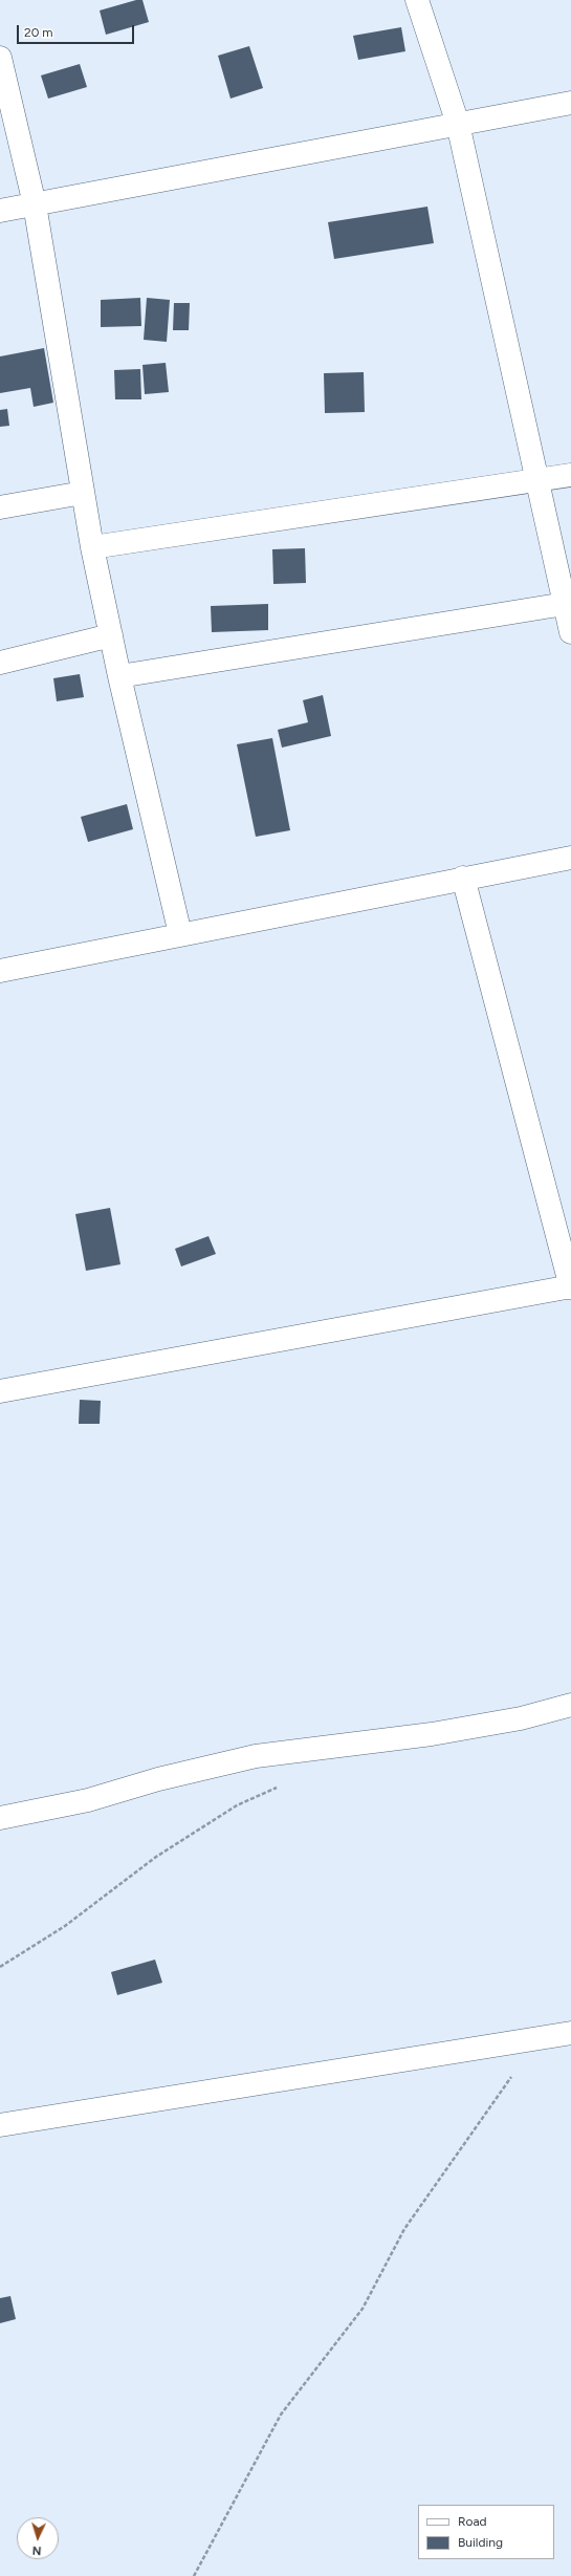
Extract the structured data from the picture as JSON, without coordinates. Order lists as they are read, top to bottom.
{
  "legend": ["Road", "Building"],
  "scale_bar": "20 m",
  "north": "bottom"
}
